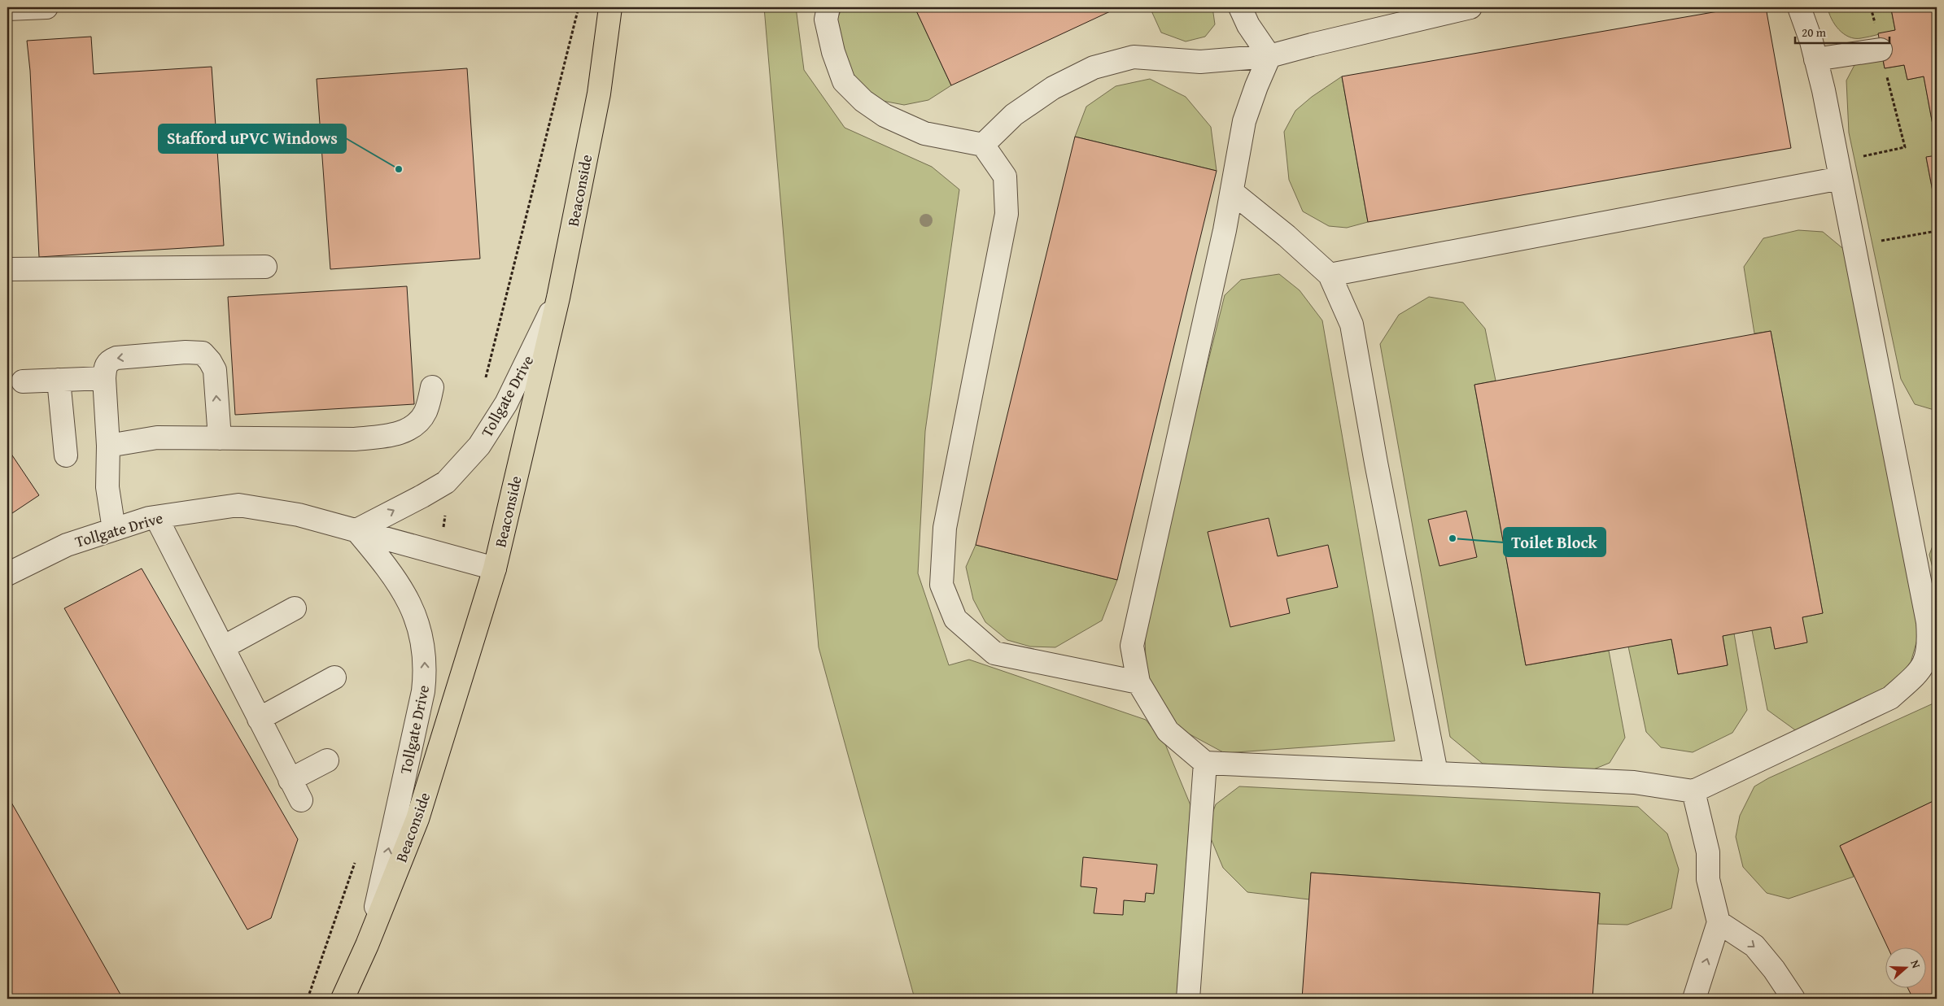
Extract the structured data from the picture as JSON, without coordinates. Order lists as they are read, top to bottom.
{
  "streets": {
    "highway": ["Beaconside"],
    "street": ["Tollgate Drive"]
  },
  "crossings": [
    ["Beaconside", "Tollgate Drive"]
  ],
  "one_way": ["Tollgate Drive"],
  "places": ["Stafford uPVC Windows", "Toilet Block"],
  "scale_bar": "20 m",
  "north": "right"
}
